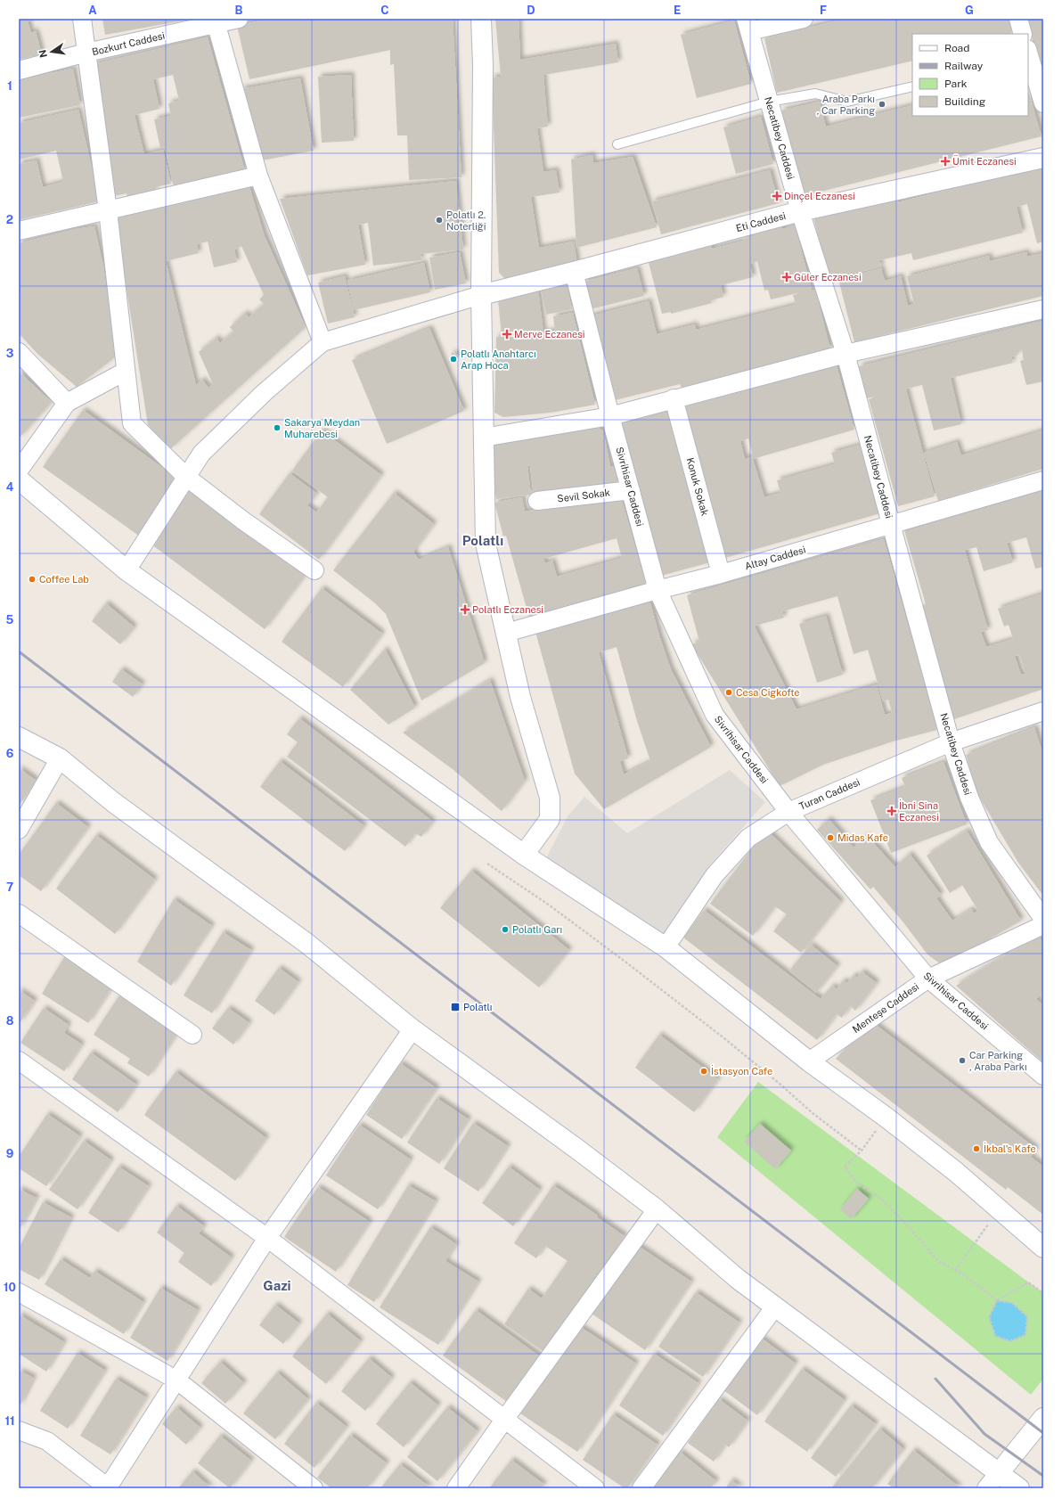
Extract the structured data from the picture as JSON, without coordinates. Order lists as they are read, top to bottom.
{
  "streets": {
    "street": [
      "Bozkurt Caddesi",
      "Necatibey Caddesi",
      "Eti Caddesi",
      "Sivrihisar Caddesi",
      "Konuk Sokak",
      "Sevil Sokak",
      "Altay Caddesi",
      "Turan Caddesi",
      "Menteşe Caddesi"
    ]
  },
  "crossings": [
    ["Necatibey Caddesi", "Eti Caddesi"],
    ["Necatibey Caddesi", "Altay Caddesi"],
    ["Necatibey Caddesi", "Turan Caddesi"],
    ["Eti Caddesi", "Sivrihisar Caddesi"],
    ["Sivrihisar Caddesi", "Sevil Sokak"],
    ["Sivrihisar Caddesi", "Altay Caddesi"],
    ["Sivrihisar Caddesi", "Turan Caddesi"],
    ["Sivrihisar Caddesi", "Menteşe Caddesi"],
    ["Konuk Sokak", "Altay Caddesi"]
  ],
  "districts": ["Polatlı", "Gazi"],
  "places": {
    "other": [
      "Araba Parkı , Car Parking",
      "Polatlı 2. Noterliği",
      "Polatlı Anahtarcı Arap Hoca",
      "Sakarya Meydan Muharebesi",
      "Coffee Lab",
      "Cesa Cigkofte",
      "Midas Kafe",
      "Polatlı Garı",
      "Car Parking , Araba Parkı",
      "İstasyon Cafe",
      "İkbal's Kafe"
    ],
    "health": [
      "Ümit Eczanesi",
      "Dinçel Eczanesi",
      "Güler Eczanesi",
      "Merve Eczanesi",
      "Polatlı Eczanesi",
      "İbni Sina Eczanesi"
    ],
    "transit": ["Polatlı"]
  },
  "legend": [
    "Road",
    "Railway",
    "Park",
    "Building"
  ],
  "north": "left",
  "grid": {
    "columns": [
      "A",
      "B",
      "C",
      "D",
      "E",
      "F",
      "G"
    ],
    "rows": [
      "1",
      "2",
      "3",
      "4",
      "5",
      "6",
      "7",
      "8",
      "9",
      "10",
      "11"
    ]
  }
}
